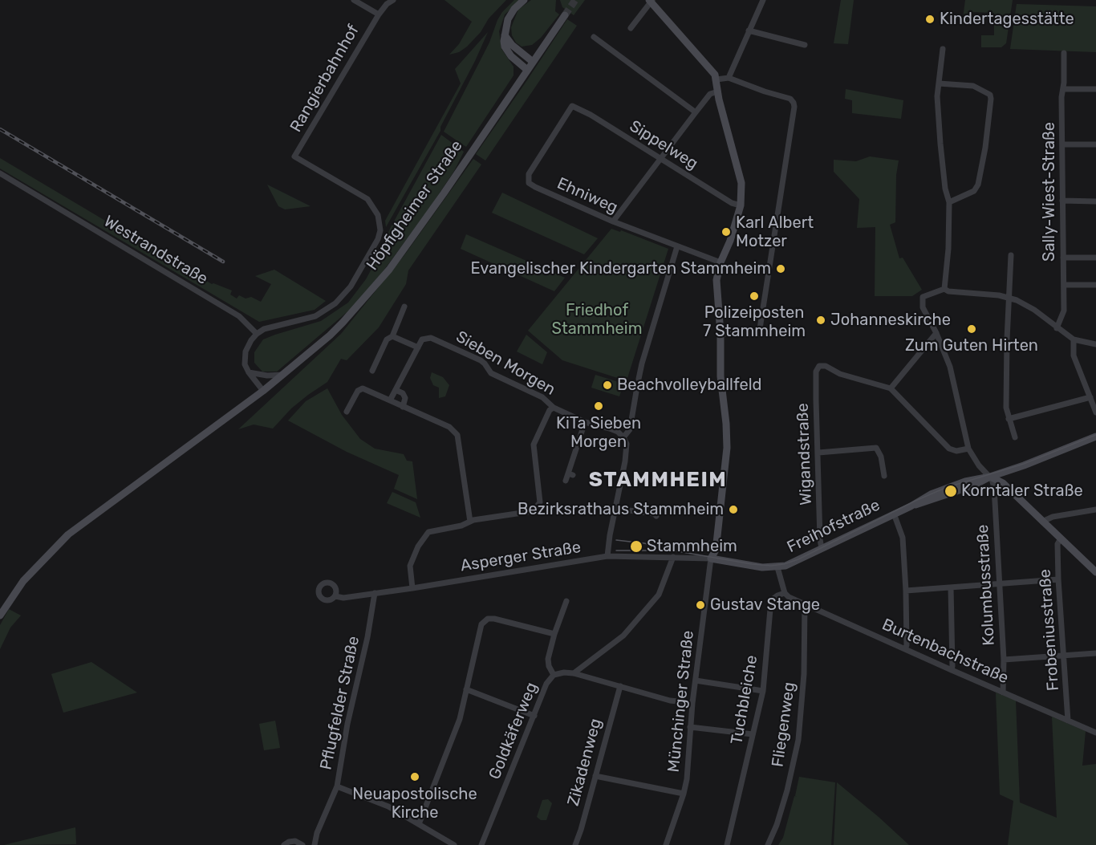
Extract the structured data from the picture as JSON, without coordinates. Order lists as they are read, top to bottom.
{
  "streets": {
    "street": [
      "Rangierbahnhof",
      "Sippelweg",
      "Sally-Wiest-Straße",
      "Ehniweg",
      "Höpfigheimer Straße",
      "Westrandstraße",
      "Sieben Morgen",
      "Wigandstraße",
      "Freihofstraße",
      "Asperger Straße",
      "Kolumbusstraße",
      "Frobeniusstraße",
      "Burtenbachstraße",
      "Tuchbleiche",
      "Münchinger Straße",
      "Pflugfelder Straße",
      "Fliegenweg",
      "Goldkäferweg",
      "Zikadenweg"
    ]
  },
  "crossings": [
    ["Rangierbahnhof", "Westrandstraße"],
    ["Sippelweg", "Ehniweg"],
    ["Wigandstraße", "Freihofstraße"],
    ["Freihofstraße", "Asperger Straße"],
    ["Freihofstraße", "Kolumbusstraße"],
    ["Freihofstraße", "Münchinger Straße"],
    ["Asperger Straße", "Münchinger Straße"],
    ["Asperger Straße", "Pflugfelder Straße"],
    ["Kolumbusstraße", "Burtenbachstraße"],
    ["Frobeniusstraße", "Burtenbachstraße"],
    ["Burtenbachstraße", "Tuchbleiche"],
    ["Burtenbachstraße", "Fliegenweg"]
  ],
  "districts": ["STAMMHEIM"],
  "parks": ["Friedhof Stammheim"],
  "places": [
    "Kindertagesstätte",
    "Karl Albert Motzer",
    "Evangelischer Kindergarten Stammheim",
    "Polizeiposten 7 Stammheim",
    "Johanneskirche",
    "Zum Guten Hirten",
    "Beachvolleyballfeld",
    "KiTa Sieben Morgen",
    "Korntaler Straße",
    "Bezirksrathaus Stammheim",
    "Stammheim",
    "Gustav Stange",
    "Neuapostolische Kirche"
  ]
}
